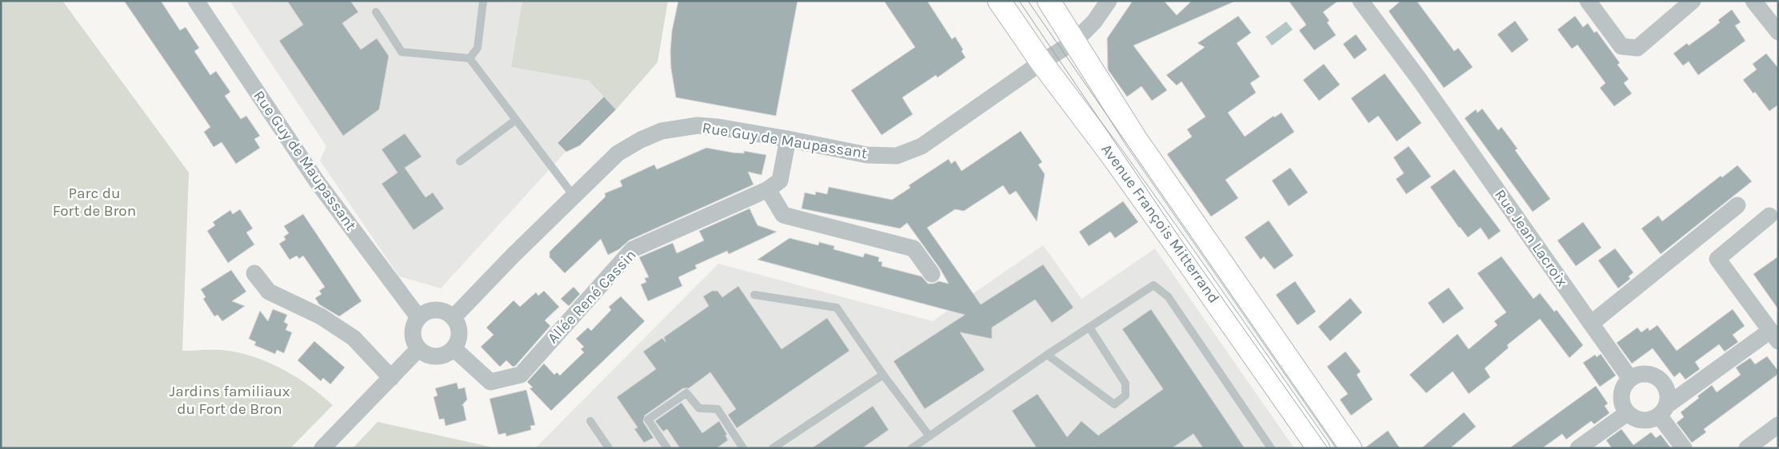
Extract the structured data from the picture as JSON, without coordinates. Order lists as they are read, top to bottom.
{
  "streets": {
    "street": [
      "Rue Guy de Maupassant",
      "Avenue François Mitterrand",
      "Rue Jean Lacroix",
      "Allée René Cassin"
    ]
  },
  "crossings": [
    ["Rue Guy de Maupassant", "Avenue François Mitterrand"],
    ["Rue Guy de Maupassant", "Allée René Cassin"]
  ],
  "parks": ["Parc du Fort de Bron", "Jardins familiaux du Fort de Bron"]
}
